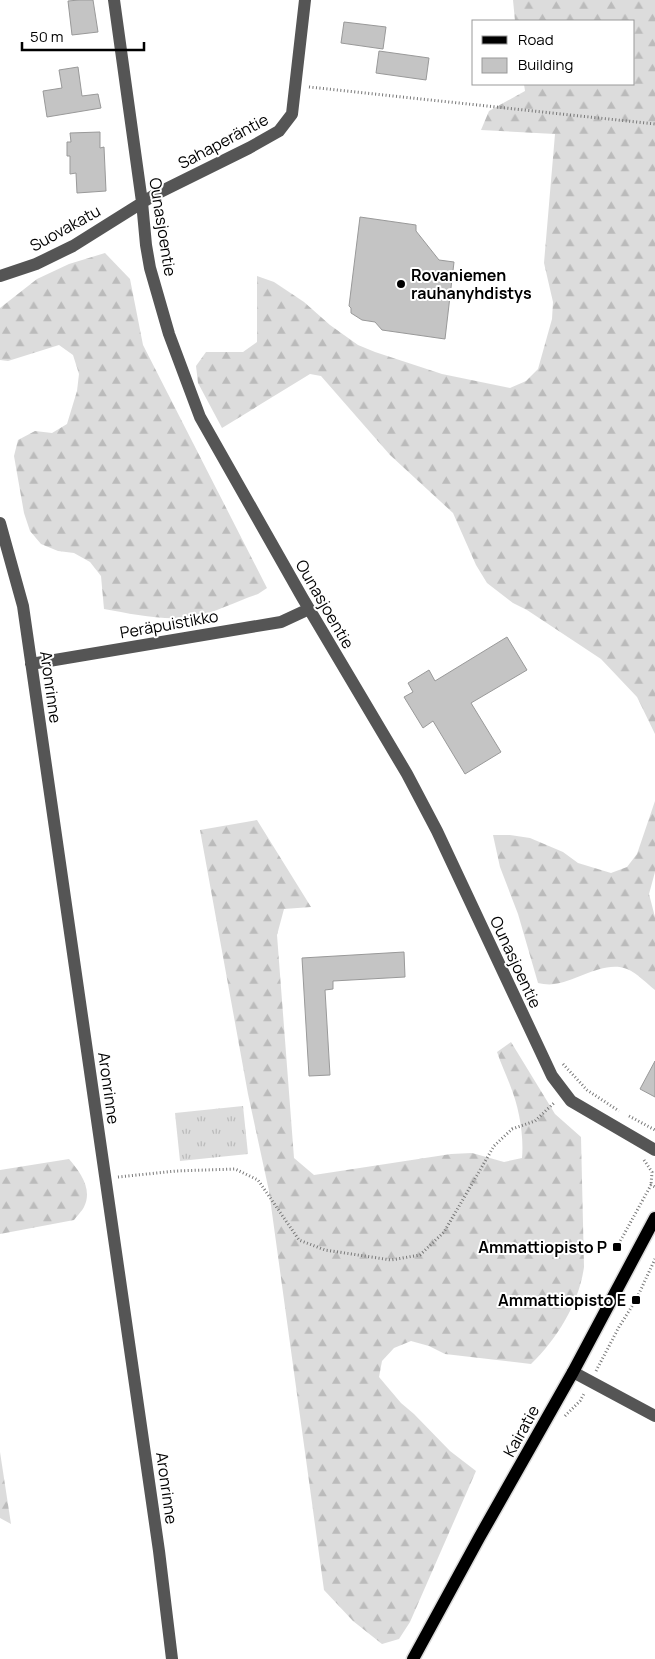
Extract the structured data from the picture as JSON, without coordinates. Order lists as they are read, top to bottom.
{
  "streets": {
    "main road": ["Kairatie"],
    "street": [
      "Sahaperäntie",
      "Ounasjoentie",
      "Suovakatu",
      "Peräpuistikko",
      "Aronrinne"
    ]
  },
  "crossings": [
    ["Sahaperäntie", "Ounasjoentie"],
    ["Sahaperäntie", "Suovakatu"],
    ["Ounasjoentie", "Suovakatu"],
    ["Ounasjoentie", "Peräpuistikko"],
    ["Peräpuistikko", "Aronrinne"]
  ],
  "places": {
    "other": ["Rovaniemen rauhanyhdistys"],
    "transit": ["Ammattiopisto P", "Ammattiopisto E"]
  },
  "legend": ["Road", "Building"],
  "scale_bar": "50 m"
}
